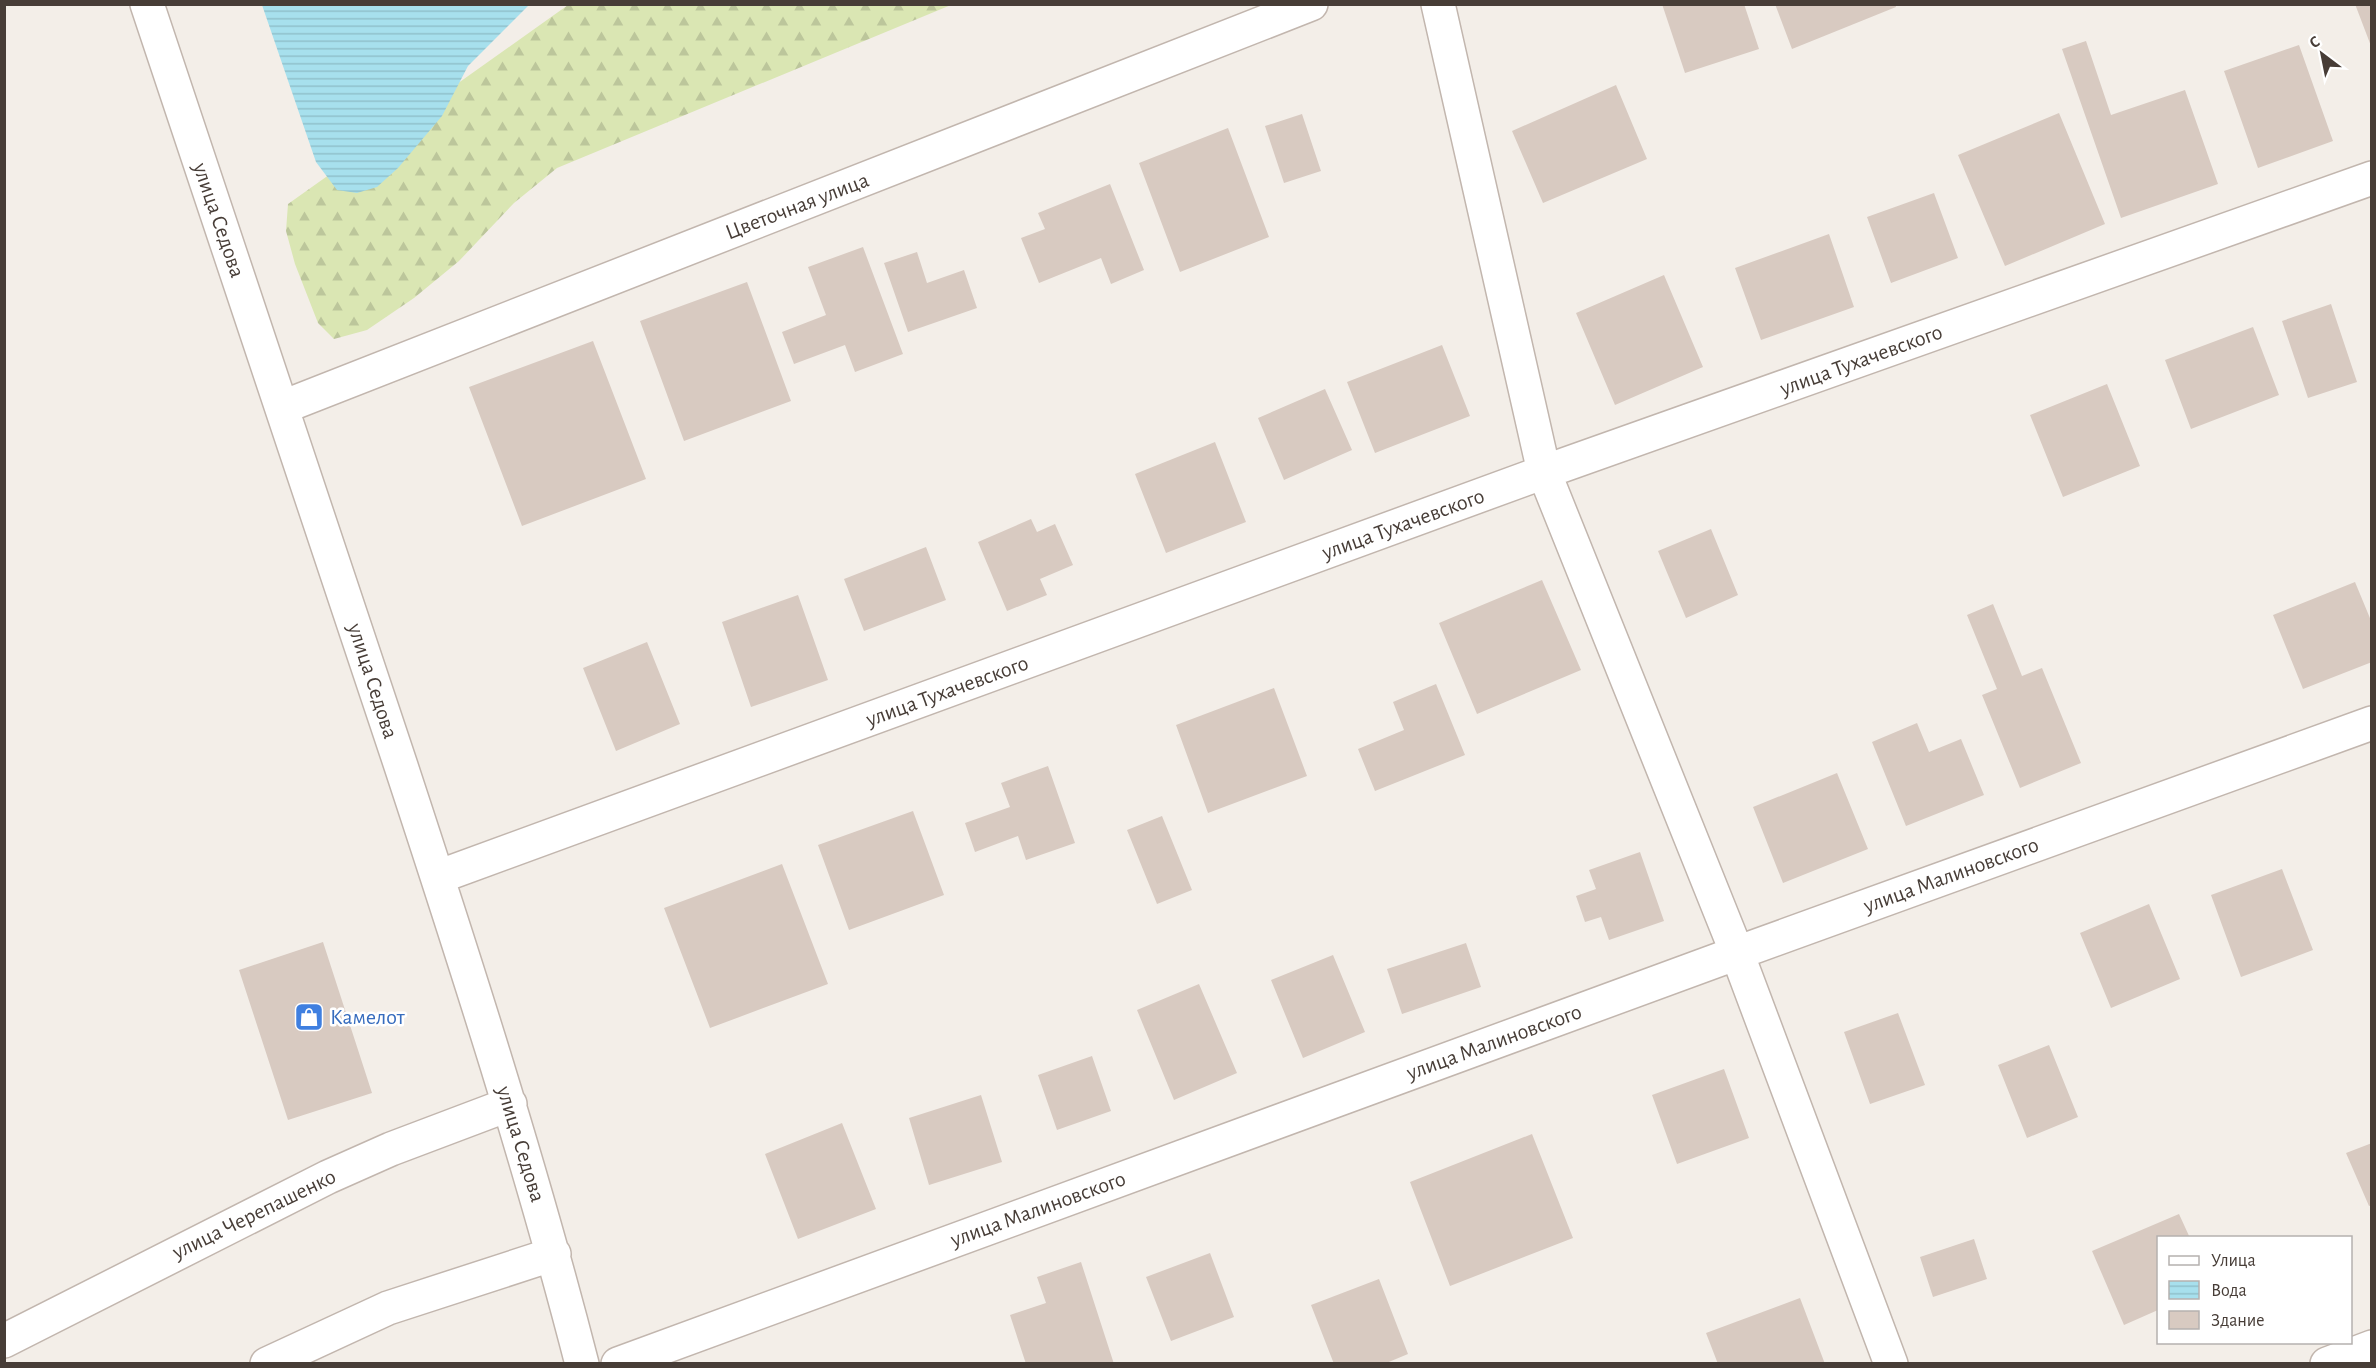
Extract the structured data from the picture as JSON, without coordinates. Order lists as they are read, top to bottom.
{
  "streets": {
    "street": [
      "Цветочная улица",
      "улица Седова",
      "улица Тухачевского",
      "улица Малиновского",
      "улица Черепашенко"
    ]
  },
  "crossings": [
    ["Цветочная улица", "улица Седова"],
    ["улица Седова", "улица Тухачевского"],
    ["улица Седова", "улица Черепашенко"]
  ],
  "places": {
    "shop": ["Камелот"]
  },
  "legend": ["Улица", "Вода", "Здание"],
  "north": "top left"
}
